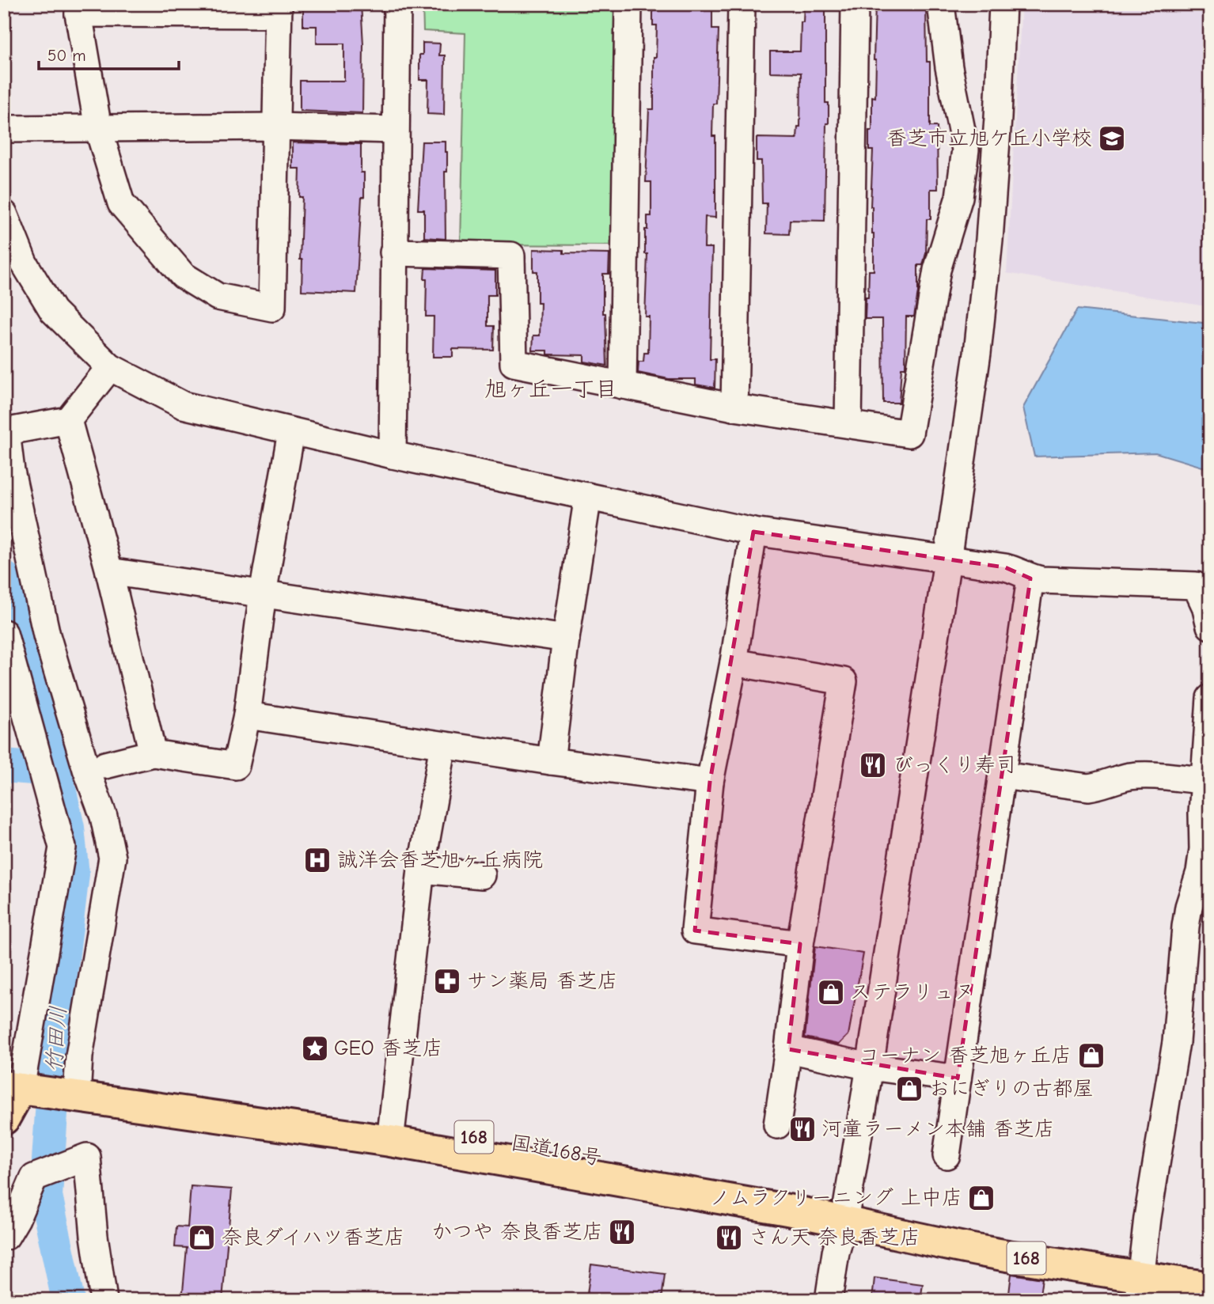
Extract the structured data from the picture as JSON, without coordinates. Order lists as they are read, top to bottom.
{
  "streets": {
    "highway": ["168", "国道168号"]
  },
  "districts": ["旭ヶ丘一丁目"],
  "water": ["竹田川"],
  "places": {
    "school or university": ["香芝市立旭ケ丘小学校"],
    "restaurant": [
      "びっくり寿司",
      "河童ラーメン本舗 香芝店",
      "かつや 奈良香芝店",
      "さん天 奈良香芝店"
    ],
    "hospital": ["誠洋会香芝旭ヶ丘病院"],
    "pharmacy": ["サン薬局 香芝店"],
    "shop": [
      "ステラリュヌ",
      "コーナン 香芝旭ヶ丘店",
      "おにぎりの古都屋",
      "ノムラクリーニング 上中店",
      "奈良ダイハツ香芝店"
    ],
    "place": ["GEO 香芝店"]
  },
  "scale_bar": "50 m"
}
